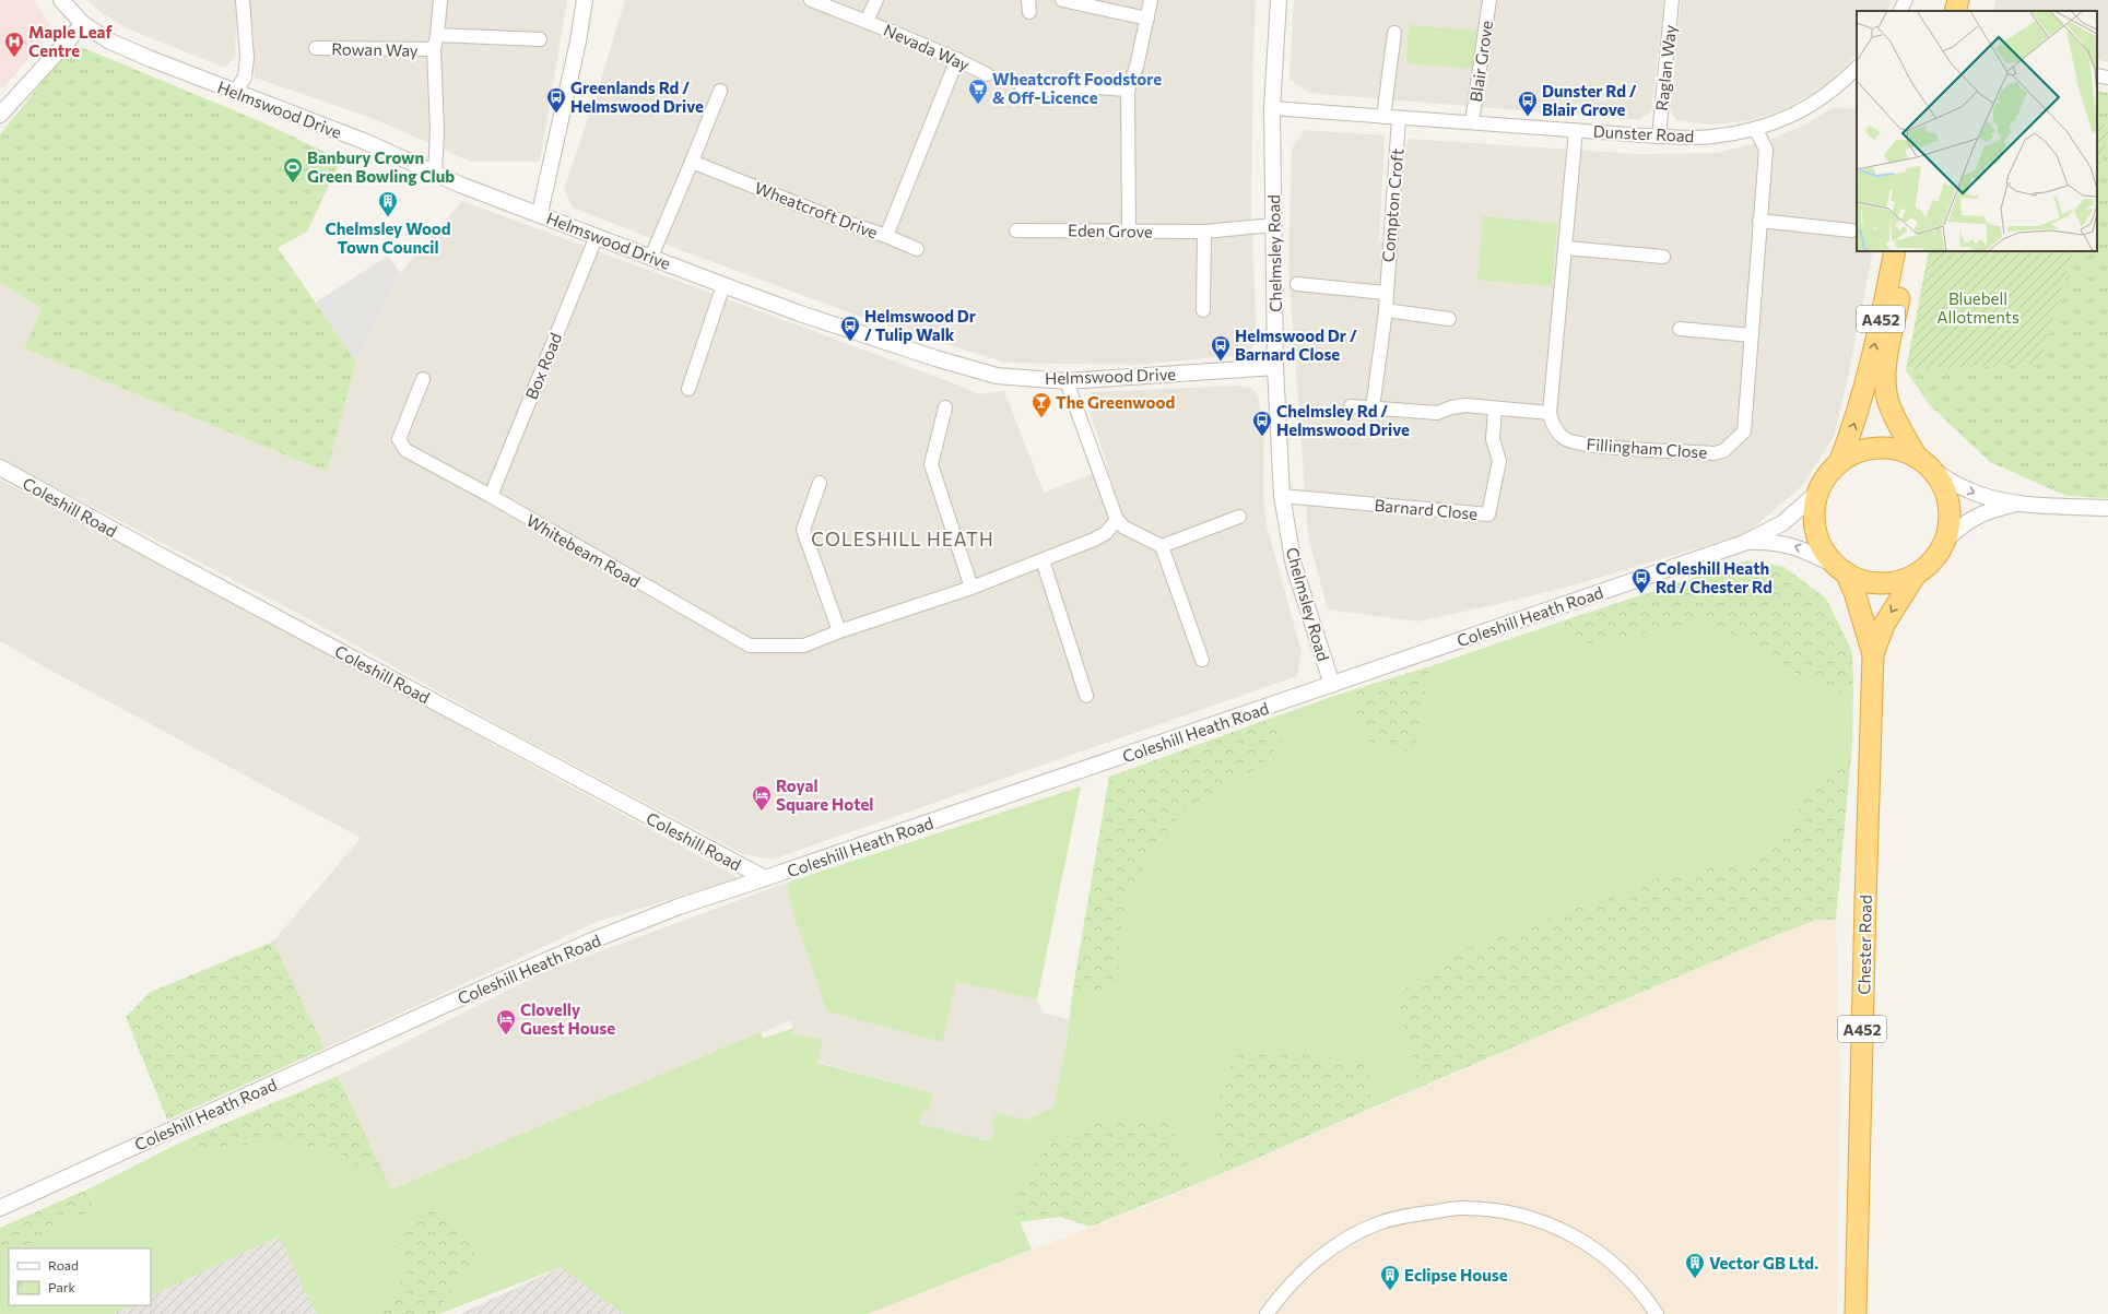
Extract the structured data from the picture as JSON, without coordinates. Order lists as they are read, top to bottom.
{
  "streets": {
    "highway": ["A452", "Chester Road"],
    "street": [
      "Nevada Way",
      "Rowan Way",
      "Blair Grove",
      "Raglan Way",
      "Helmswood Drive",
      "Dunster Road",
      "Compton Croft",
      "Wheatcroft Drive",
      "Eden Grove",
      "Chelmsley Road",
      "Box Road",
      "Fillingham Close",
      "Coleshill Road",
      "Barnard Close",
      "Whitebeam Road",
      "Coleshill Heath Road"
    ]
  },
  "crossings": [
    ["Nevada Way", "Wheatcroft Drive"],
    ["Rowan Way", "Helmswood Drive"],
    ["Blair Grove", "Dunster Road"],
    ["Raglan Way", "Dunster Road"],
    ["Helmswood Drive", "Chelmsley Road"],
    ["Helmswood Drive", "Box Road"],
    ["Dunster Road", "Compton Croft"],
    ["Dunster Road", "Chelmsley Road"],
    ["Dunster Road", "Fillingham Close"],
    ["Eden Grove", "Chelmsley Road"],
    ["Chelmsley Road", "Barnard Close"],
    ["Chelmsley Road", "Coleshill Heath Road"],
    ["A452", "Coleshill Heath Road"],
    ["A452", "Chester Road"],
    ["Box Road", "Whitebeam Road"],
    ["Coleshill Road", "Coleshill Heath Road"],
    ["Coleshill Heath Road", "Chester Road"]
  ],
  "districts": ["COLESHILL HEATH"],
  "parks": ["Bluebell Allotments"],
  "places": {
    "hospital": ["Maple Leaf Centre"],
    "supermarket": ["Wheatcroft Foodstore & Off-Licence"],
    "bus stop": [
      "Greenlands Rd / Helmswood Drive",
      "Dunster Rd / Blair Grove",
      "Helmswood Dr / Tulip Walk",
      "Helmswood Dr / Barnard Close",
      "Chelmsley Rd / Helmswood Drive",
      "Coleshill Heath Rd / Chester Rd"
    ],
    "sports": ["Banbury Crown Green Bowling Club"],
    "building": ["Chelmsley Wood Town Council", "Vector GB Ltd.", "Eclipse House"],
    "bar": ["The Greenwood"],
    "hotel": ["Royal Square Hotel", "Clovelly Guest House"]
  },
  "legend": ["Road", "Park"]
}
